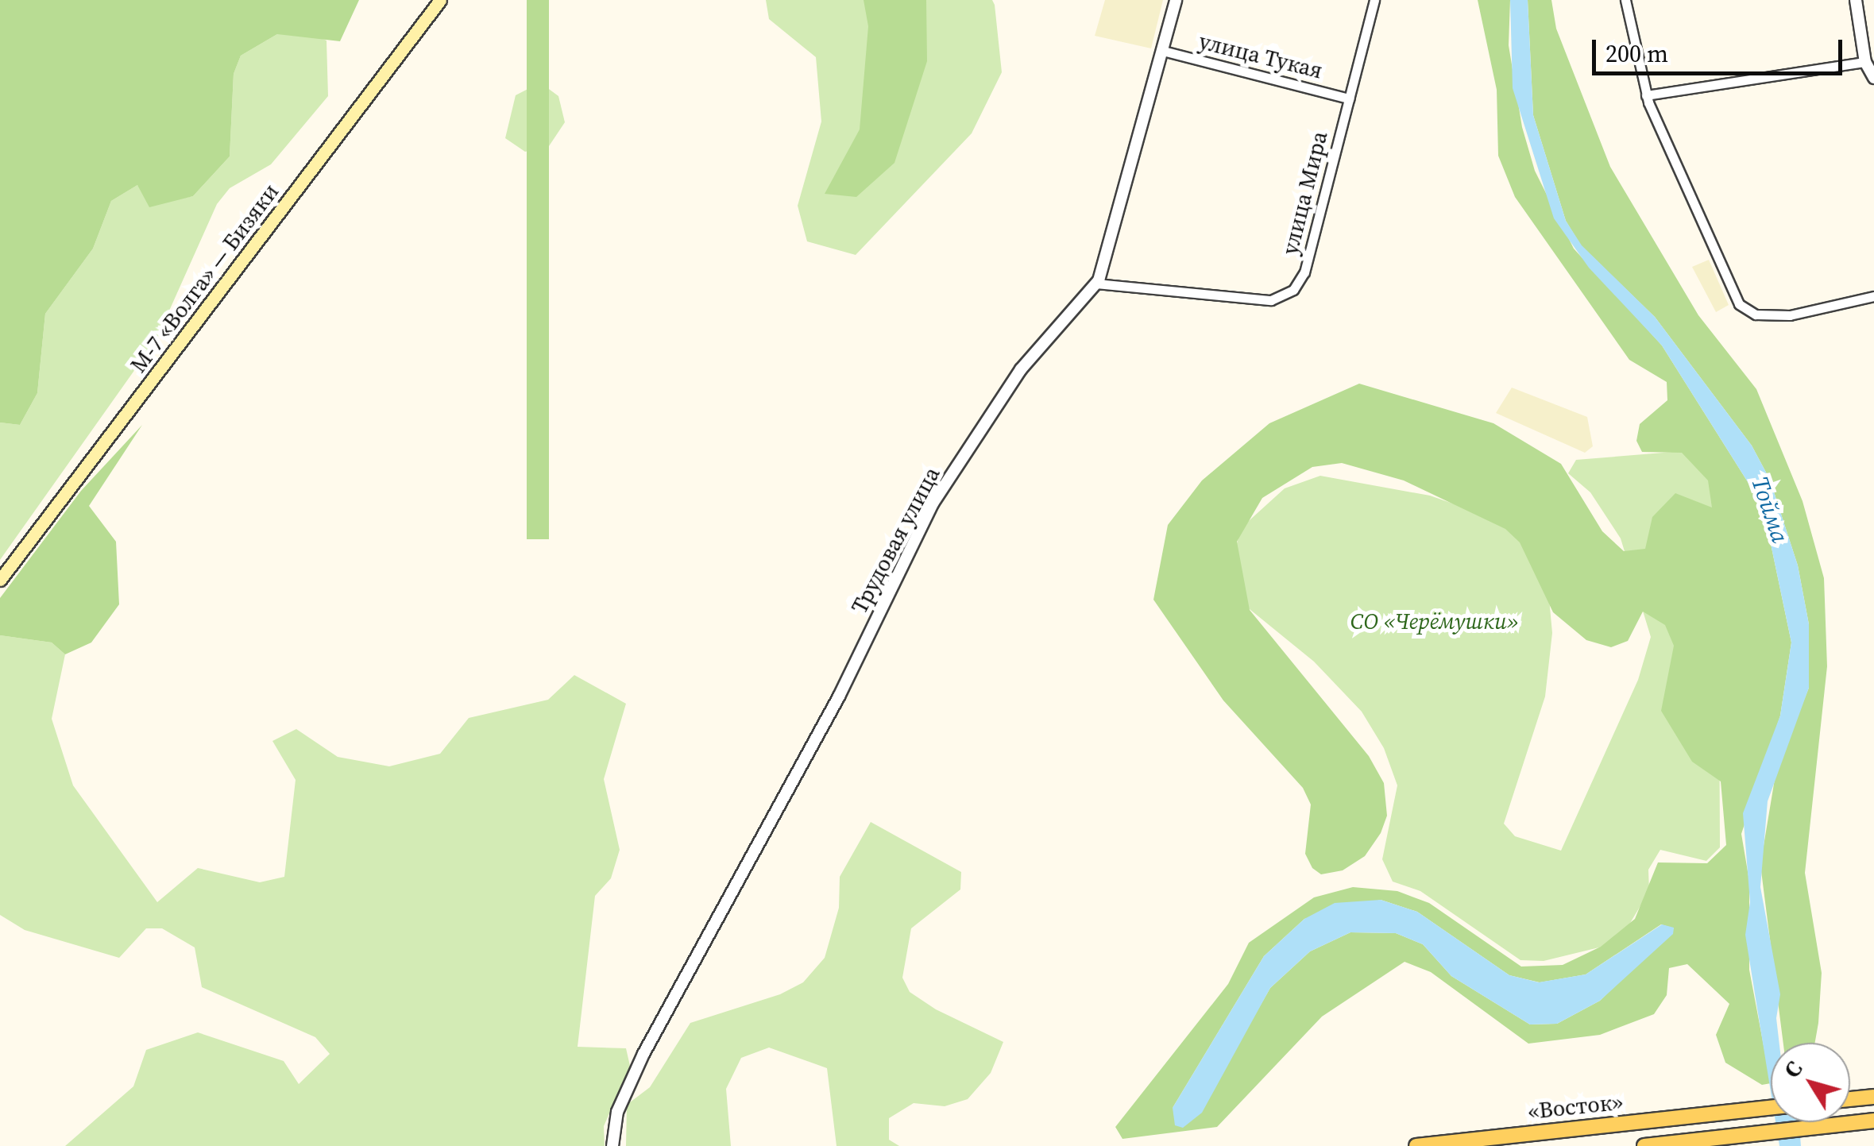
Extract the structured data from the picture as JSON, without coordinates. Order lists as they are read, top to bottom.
{
  "streets": {
    "main road": ["М-7 «Волга» — Бизяки", "«Восток»"],
    "street": ["улица Тукая", "улица Мира", "Трудовая улица"]
  },
  "crossings": [
    ["улица Тукая", "улица Мира"],
    ["улица Тукая", "Трудовая улица"],
    ["улица Мира", "Трудовая улица"]
  ],
  "water": ["Тойма"],
  "parks": ["СО «Черёмушки»"],
  "scale_bar": "200 m",
  "north": "top left"
}
